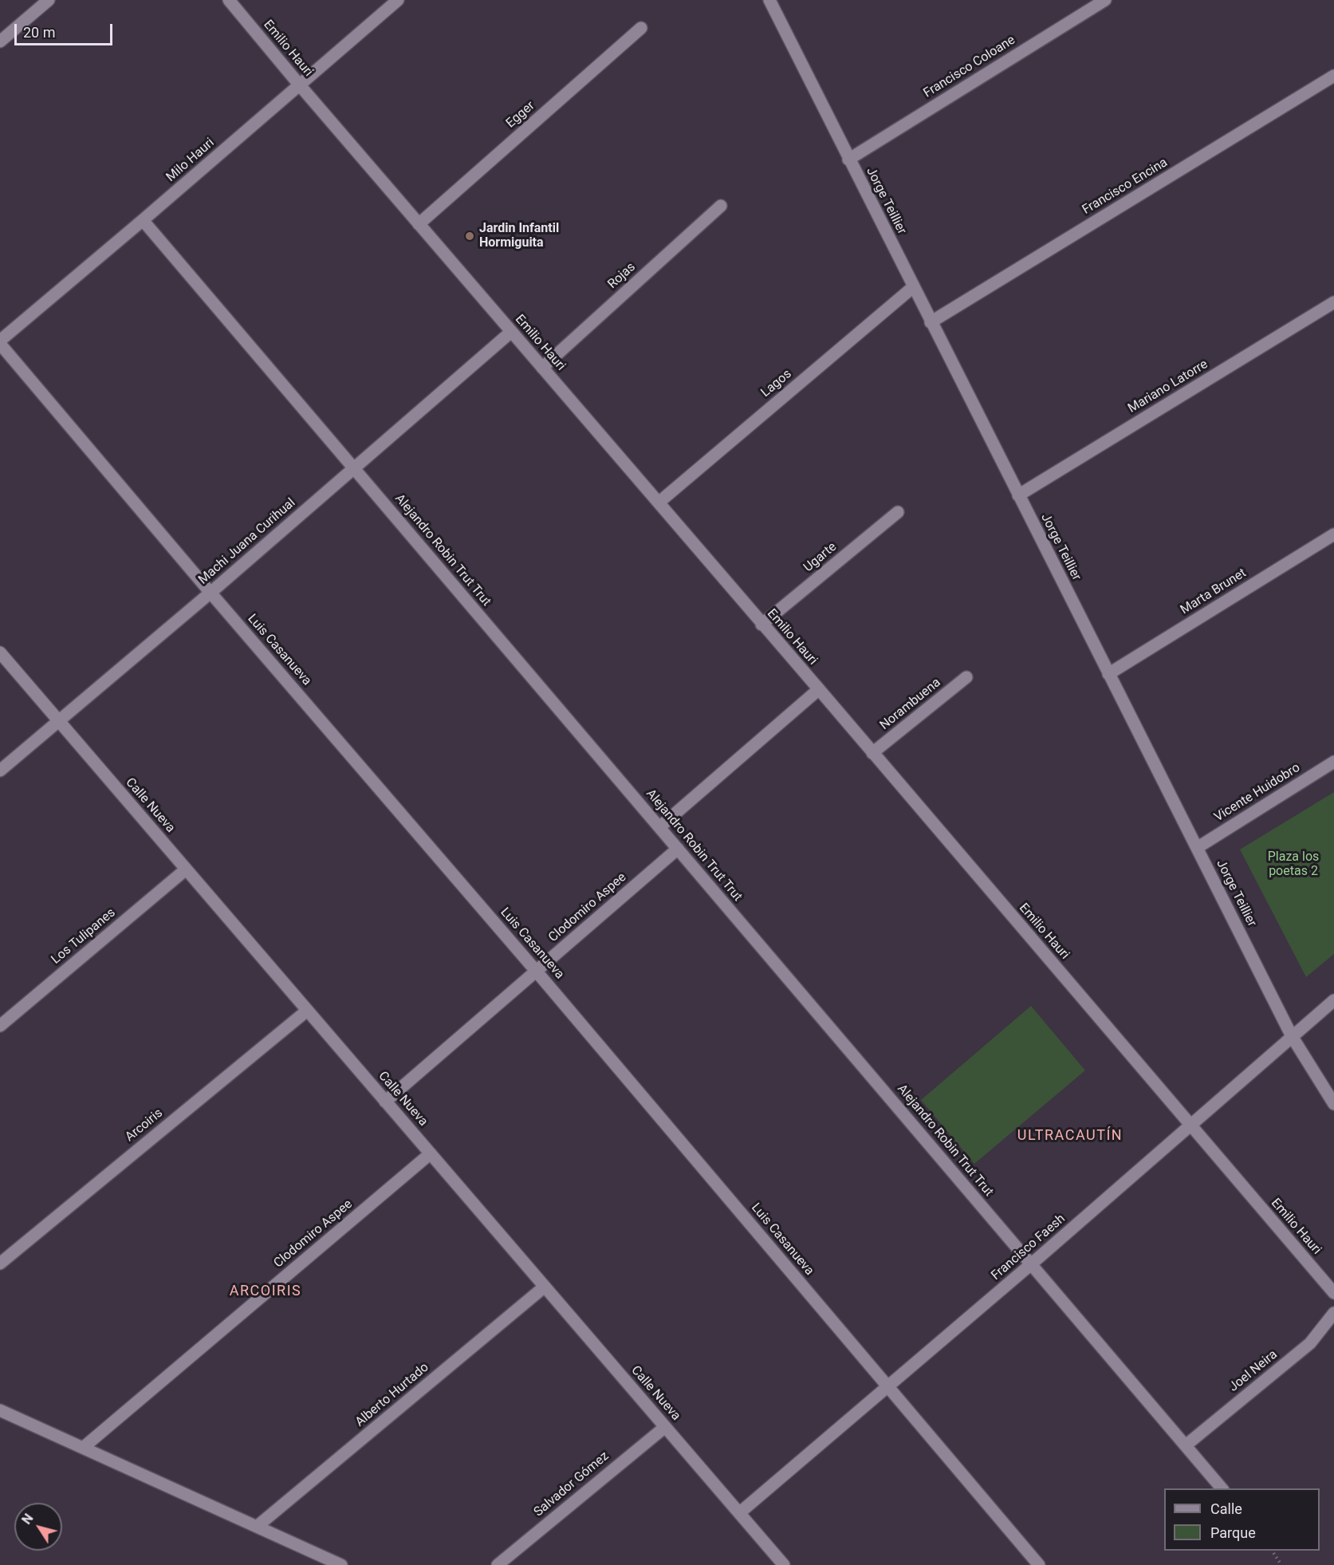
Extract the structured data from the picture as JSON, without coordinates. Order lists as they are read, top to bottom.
{
  "streets": {
    "street": [
      "Emilio Hauri",
      "Francisco Coloane",
      "Egger",
      "Milo Hauri",
      "Francisco Encina",
      "Jorge Teillier",
      "Rojas",
      "Lagos",
      "Mariano Latorre",
      "Machi Juana Curihual",
      "Alejandro Robin Trut Trut",
      "Ugarte",
      "Marta Brunet",
      "Luis Casanueva",
      "Norambuena",
      "Vicente Huidobro",
      "Calle Nueva",
      "Clodomiro Aspee",
      "Los Tulipanes",
      "Arcoiris",
      "Francisco Faesh",
      "Joel Neira",
      "Alberto Hurtado",
      "Salvador Gómez"
    ]
  },
  "crossings": [
    ["Emilio Hauri", "Egger"],
    ["Emilio Hauri", "Milo Hauri"],
    ["Emilio Hauri", "Rojas"],
    ["Emilio Hauri", "Lagos"],
    ["Emilio Hauri", "Machi Juana Curihual"],
    ["Emilio Hauri", "Ugarte"],
    ["Emilio Hauri", "Norambuena"],
    ["Emilio Hauri", "Francisco Faesh"],
    ["Francisco Coloane", "Jorge Teillier"],
    ["Milo Hauri", "Alejandro Robin Trut Trut"],
    ["Milo Hauri", "Luis Casanueva"],
    ["Francisco Encina", "Jorge Teillier"],
    ["Jorge Teillier", "Lagos"],
    ["Jorge Teillier", "Mariano Latorre"],
    ["Jorge Teillier", "Marta Brunet"],
    ["Jorge Teillier", "Vicente Huidobro"],
    ["Jorge Teillier", "Francisco Faesh"],
    ["Machi Juana Curihual", "Alejandro Robin Trut Trut"],
    ["Machi Juana Curihual", "Luis Casanueva"],
    ["Machi Juana Curihual", "Calle Nueva"],
    ["Alejandro Robin Trut Trut", "Clodomiro Aspee"],
    ["Alejandro Robin Trut Trut", "Francisco Faesh"],
    ["Alejandro Robin Trut Trut", "Joel Neira"],
    ["Luis Casanueva", "Clodomiro Aspee"],
    ["Luis Casanueva", "Francisco Faesh"],
    ["Calle Nueva", "Clodomiro Aspee"],
    ["Calle Nueva", "Los Tulipanes"],
    ["Calle Nueva", "Arcoiris"],
    ["Calle Nueva", "Francisco Faesh"],
    ["Calle Nueva", "Alberto Hurtado"],
    ["Calle Nueva", "Salvador Gómez"]
  ],
  "districts": ["ULTRACAUTÍN", "ARCOIRIS"],
  "parks": ["Plaza los poetas 2"],
  "places": ["Jardin Infantil Hormiguita"],
  "legend": ["Calle", "Parque"],
  "scale_bar": "20 m",
  "north": "top left"
}
